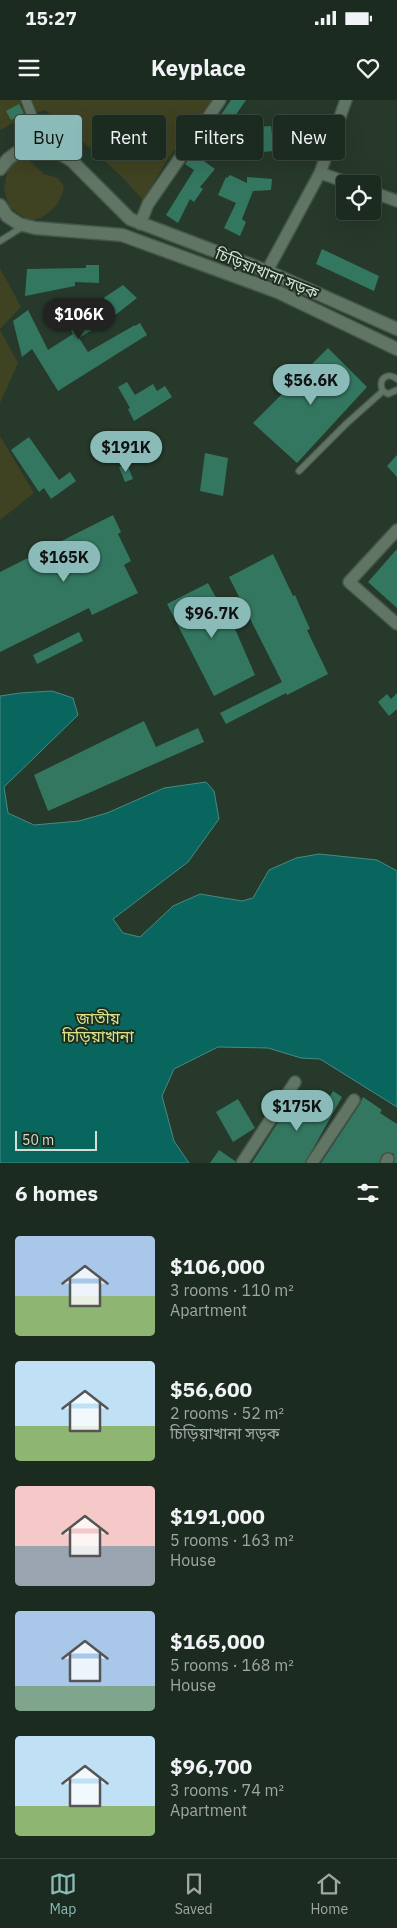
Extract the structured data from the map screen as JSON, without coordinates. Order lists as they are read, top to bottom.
{
  "streets": {
    "main road": ["চিড়িয়াখানা সড়ক"]
  },
  "parks": ["জাতীয় চিড়িয়াখানা"],
  "scale_bar": "50 m",
  "page": {
    "status": "15:27",
    "header": "Keyplace",
    "chip": [
      "Buy",
      "Rent",
      "Filters",
      "New"
    ],
    "price": [
      "$106K",
      "$56.6K",
      "$191K",
      "$165K",
      "$96.7K",
      "$175K"
    ],
    "scale": "50 m",
    "heading": "6 homes",
    "list": [
      {
        "name": "$106,000",
        "note": "3 rooms · 110 m² · Apartment"
      },
      {
        "name": "$56,600",
        "note": "2 rooms · 52 m² · চিড়িয়াখানা সড়ক"
      },
      {
        "name": "$191,000",
        "note": "5 rooms · 163 m² · House"
      },
      {
        "name": "$165,000",
        "note": "5 rooms · 168 m² · House"
      },
      {
        "name": "$96,700",
        "note": "3 rooms · 74 m² · Apartment"
      }
    ],
    "tabs": ["Map", "Saved", "Home"]
  }
}
